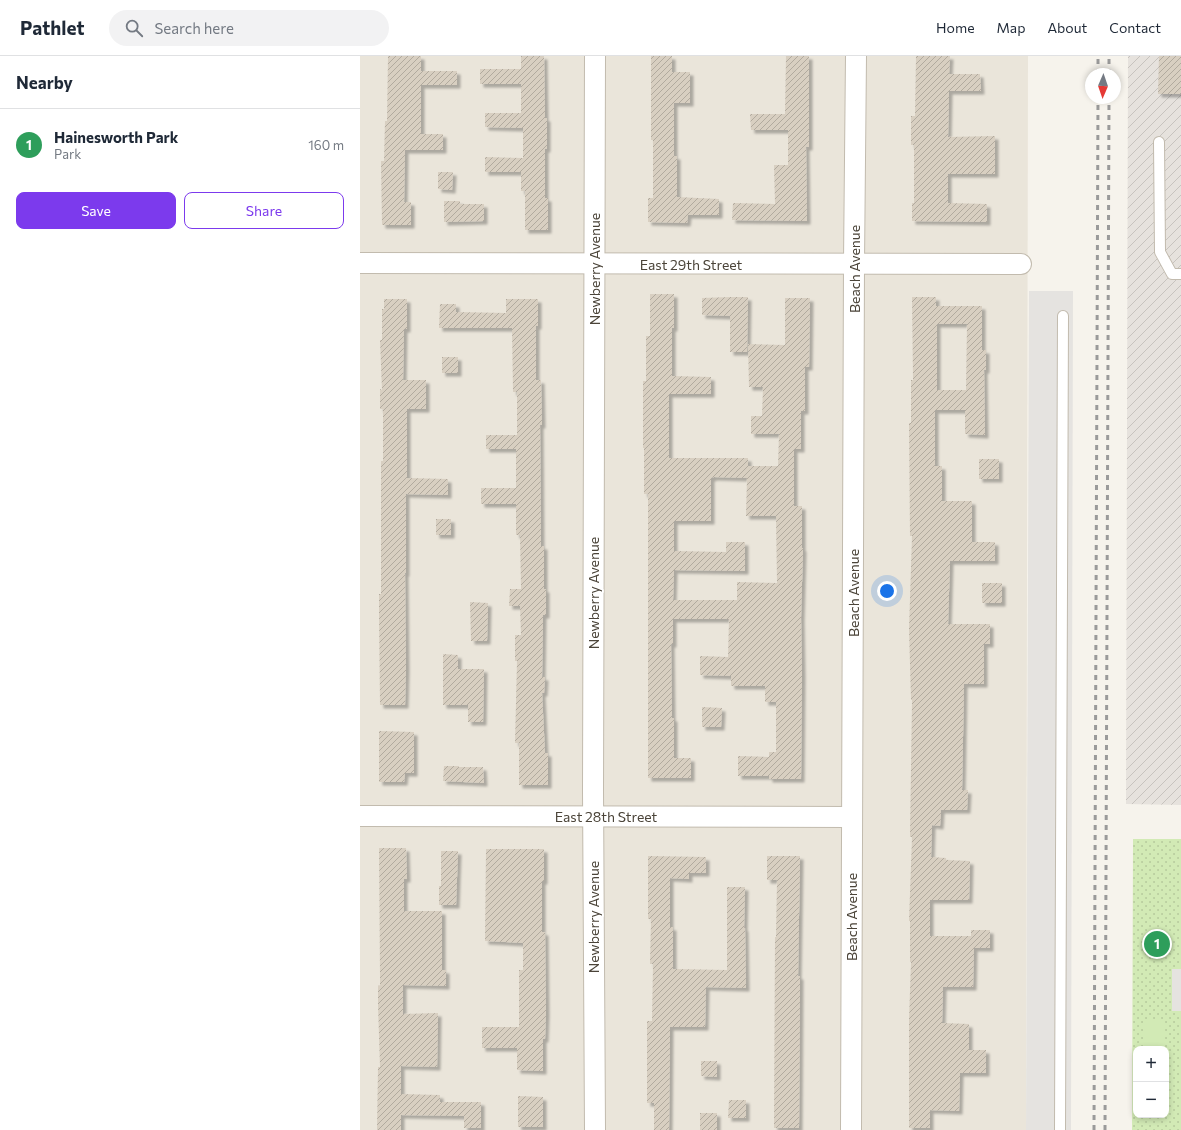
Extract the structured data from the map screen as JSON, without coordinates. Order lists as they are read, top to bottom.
{
  "streets": {
    "street": [
      "East 29th Street",
      "Newberry Avenue",
      "Beach Avenue",
      "East 28th Street"
    ]
  },
  "crossings": [
    ["East 29th Street", "Newberry Avenue"],
    ["East 29th Street", "Beach Avenue"],
    ["Newberry Avenue", "East 28th Street"],
    ["Beach Avenue", "East 28th Street"]
  ],
  "north": "bottom",
  "page": {
    "header": "Pathlet",
    "search": "Search here",
    "nav": [
      "Home",
      "Map",
      "About",
      "Contact"
    ],
    "heading": "Nearby",
    "list": [
      {
        "mark": "1",
        "name": "Hainesworth Park",
        "note": "Park",
        "value": "160 m"
      }
    ],
    "buttons": ["Save", "Share"],
    "pins": "1",
    "map_buttons": ["+", "−"]
  }
}
